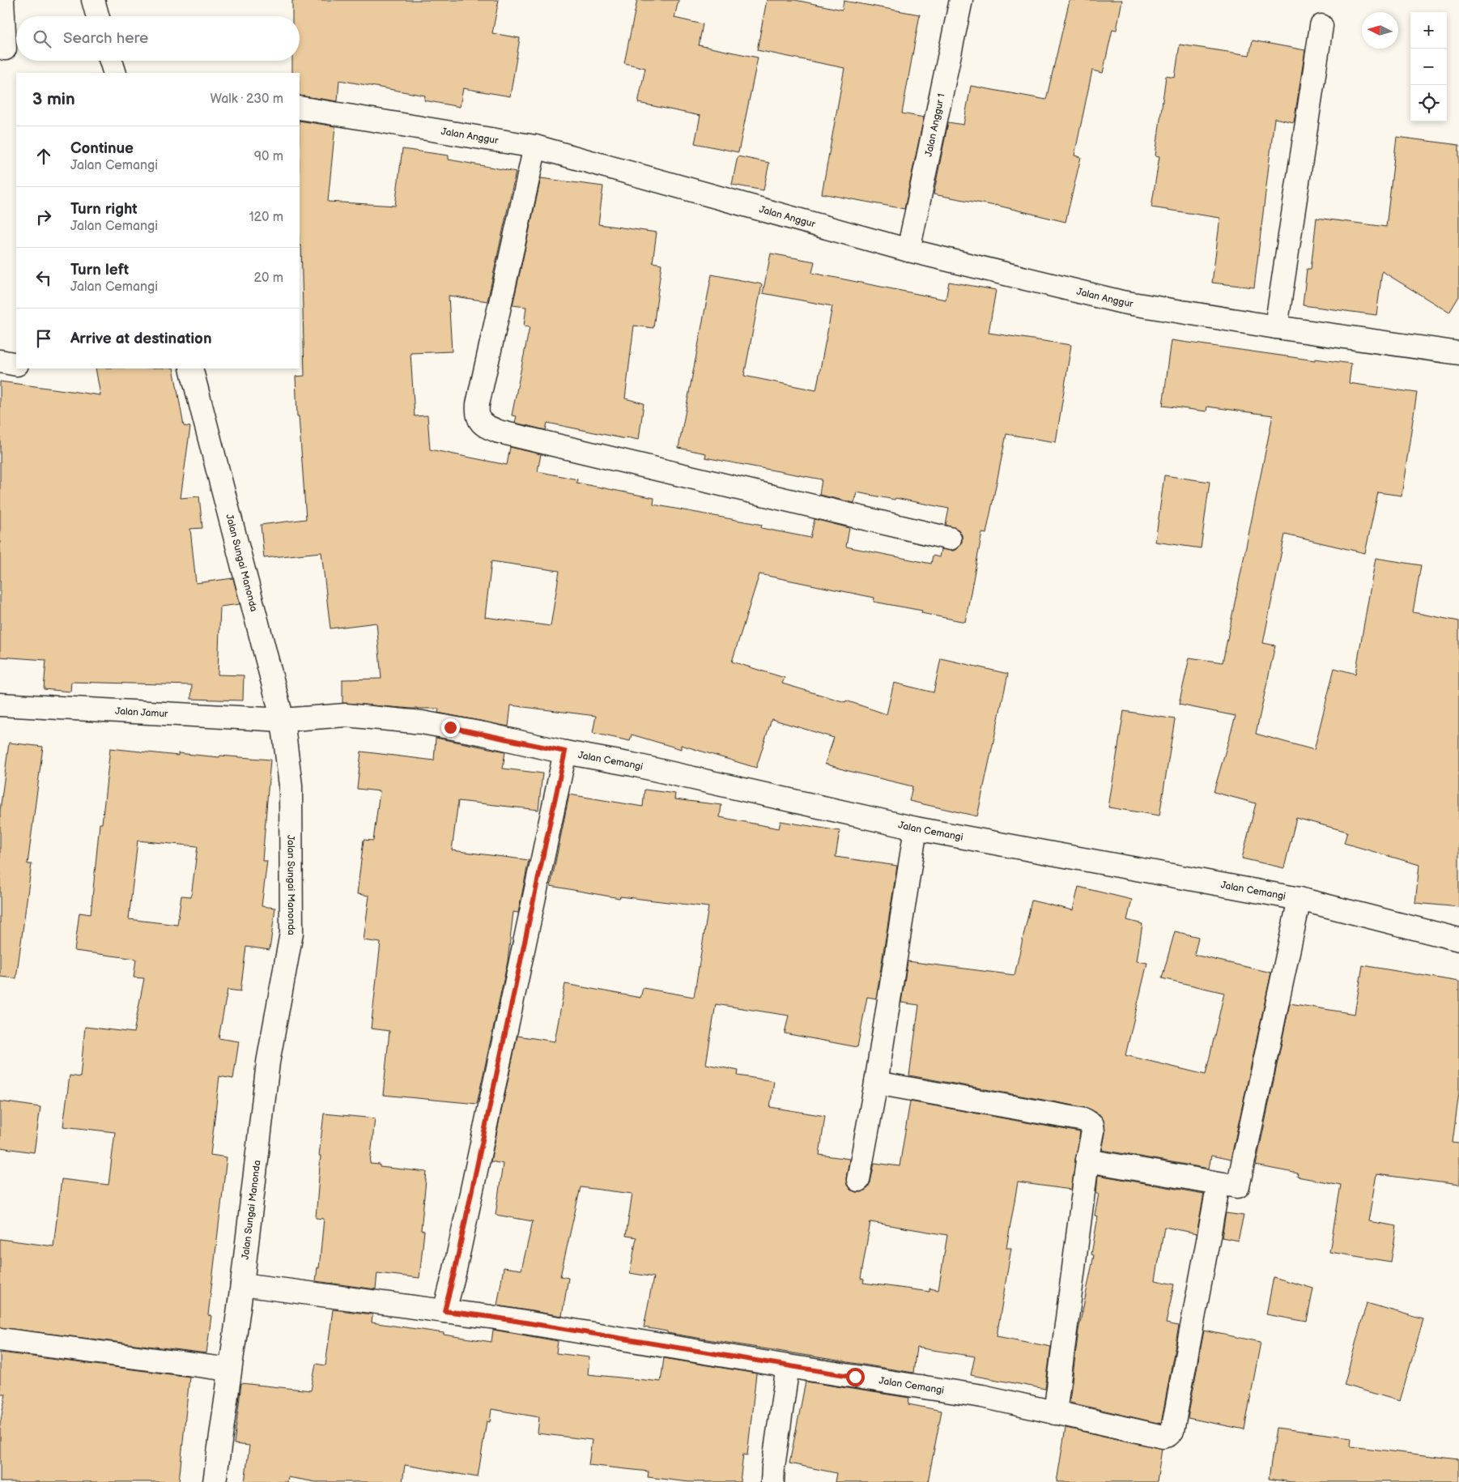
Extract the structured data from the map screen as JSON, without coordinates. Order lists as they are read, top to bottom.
{
  "streets": {
    "street": [
      "Jalan Anggur 1",
      "Jalan Anggur",
      "Jalan Sungai Manonda",
      "Jalan Jamur",
      "Jalan Cemangi"
    ]
  },
  "crossings": [
    ["Jalan Anggur 1", "Jalan Anggur"],
    ["Jalan Sungai Manonda", "Jalan Jamur"],
    ["Jalan Sungai Manonda", "Jalan Cemangi"],
    ["Jalan Jamur", "Jalan Cemangi"]
  ],
  "north": "left",
  "page": {
    "map_buttons": ["+", "−"],
    "search": "Search here",
    "heading": ["3 min", "Walk · 230 m"],
    "list": [
      ["Continue", "Jalan Cemangi", "90 m"],
      ["Turn right", "Jalan Cemangi", "120 m"],
      ["Turn left", "Jalan Cemangi", "20 m"],
      "Arrive at destination"
    ]
  }
}
